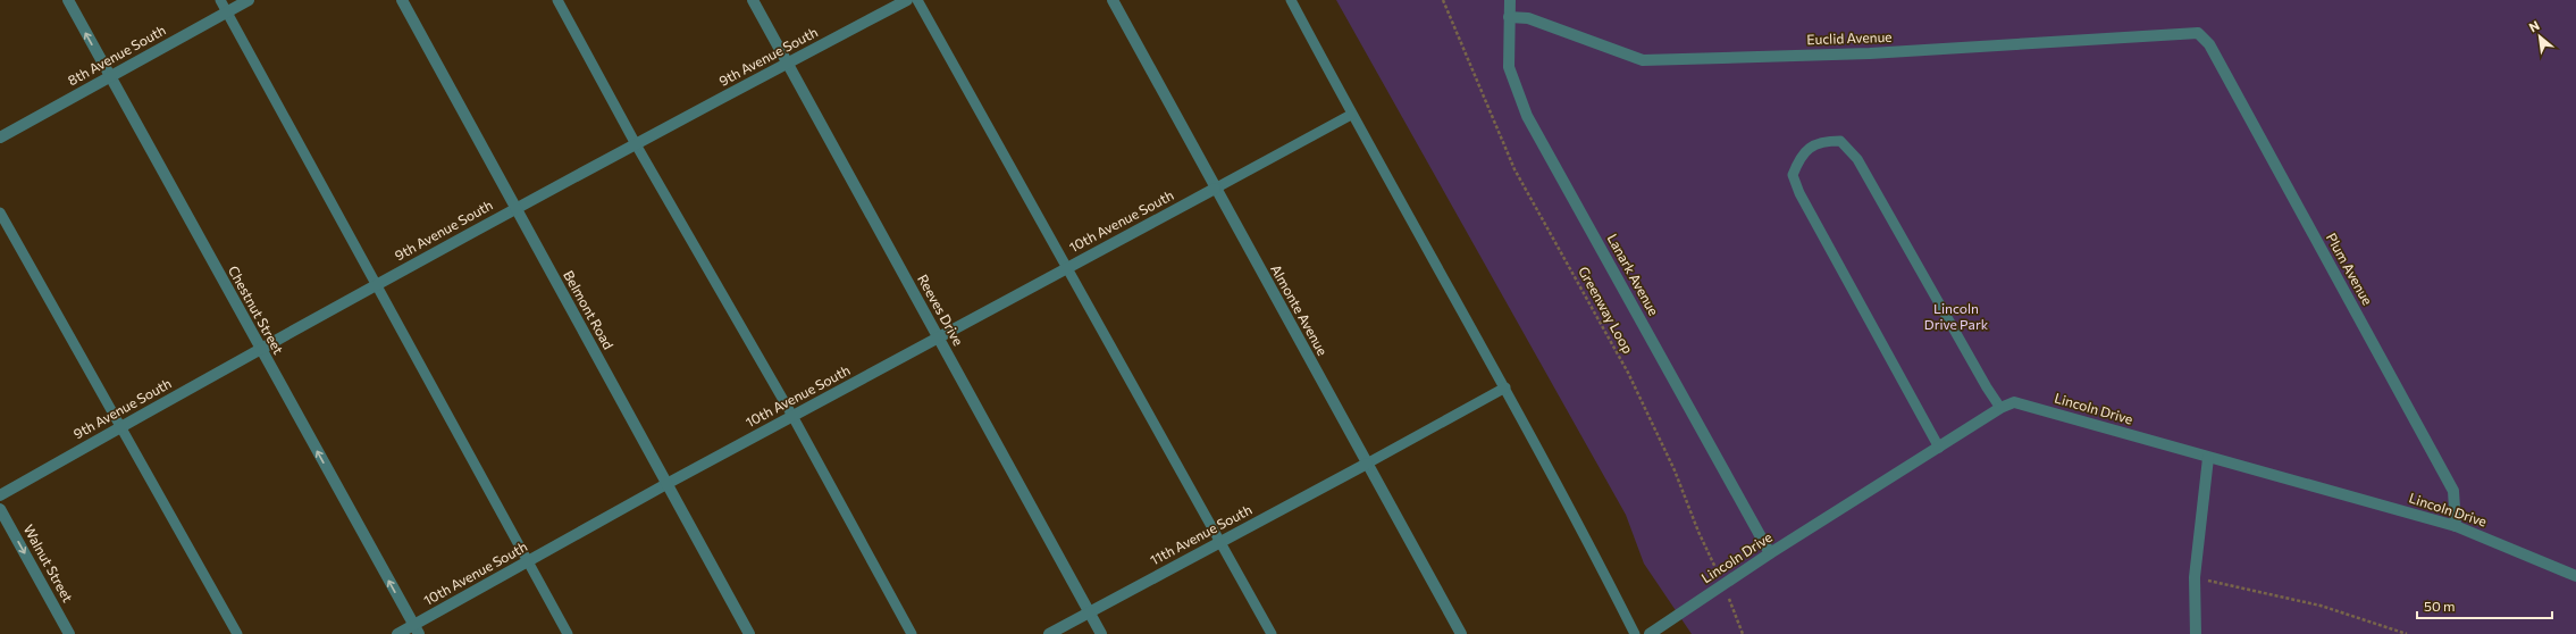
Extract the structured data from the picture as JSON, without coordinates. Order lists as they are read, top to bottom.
{
  "streets": {
    "street": [
      "Euclid Avenue",
      "8th Avenue South",
      "9th Avenue South",
      "10th Avenue South",
      "Plum Avenue",
      "Lanark Avenue",
      "Chestnut Street",
      "Belmont Road",
      "Reeves Drive",
      "Almonte Avenue",
      "Lincoln Drive",
      "11th Avenue South",
      "Walnut Street"
    ],
    "path": ["Greenway Loop"]
  },
  "crossings": [
    ["Euclid Avenue", "Plum Avenue"],
    ["Euclid Avenue", "Lanark Avenue"],
    ["8th Avenue South", "Chestnut Street"],
    ["9th Avenue South", "Chestnut Street"],
    ["9th Avenue South", "Belmont Road"],
    ["9th Avenue South", "Reeves Drive"],
    ["10th Avenue South", "Chestnut Street"],
    ["10th Avenue South", "Belmont Road"],
    ["10th Avenue South", "Reeves Drive"],
    ["10th Avenue South", "Almonte Avenue"],
    ["Plum Avenue", "Lincoln Drive"],
    ["Lanark Avenue", "Lincoln Drive"],
    ["Reeves Drive", "11th Avenue South"],
    ["Almonte Avenue", "11th Avenue South"],
    ["Greenway Loop", "Lincoln Drive"]
  ],
  "one_way": ["Chestnut Street", "Walnut Street"],
  "parks": ["Lincoln Drive Park"],
  "scale_bar": "50 m",
  "north": "top left"
}
